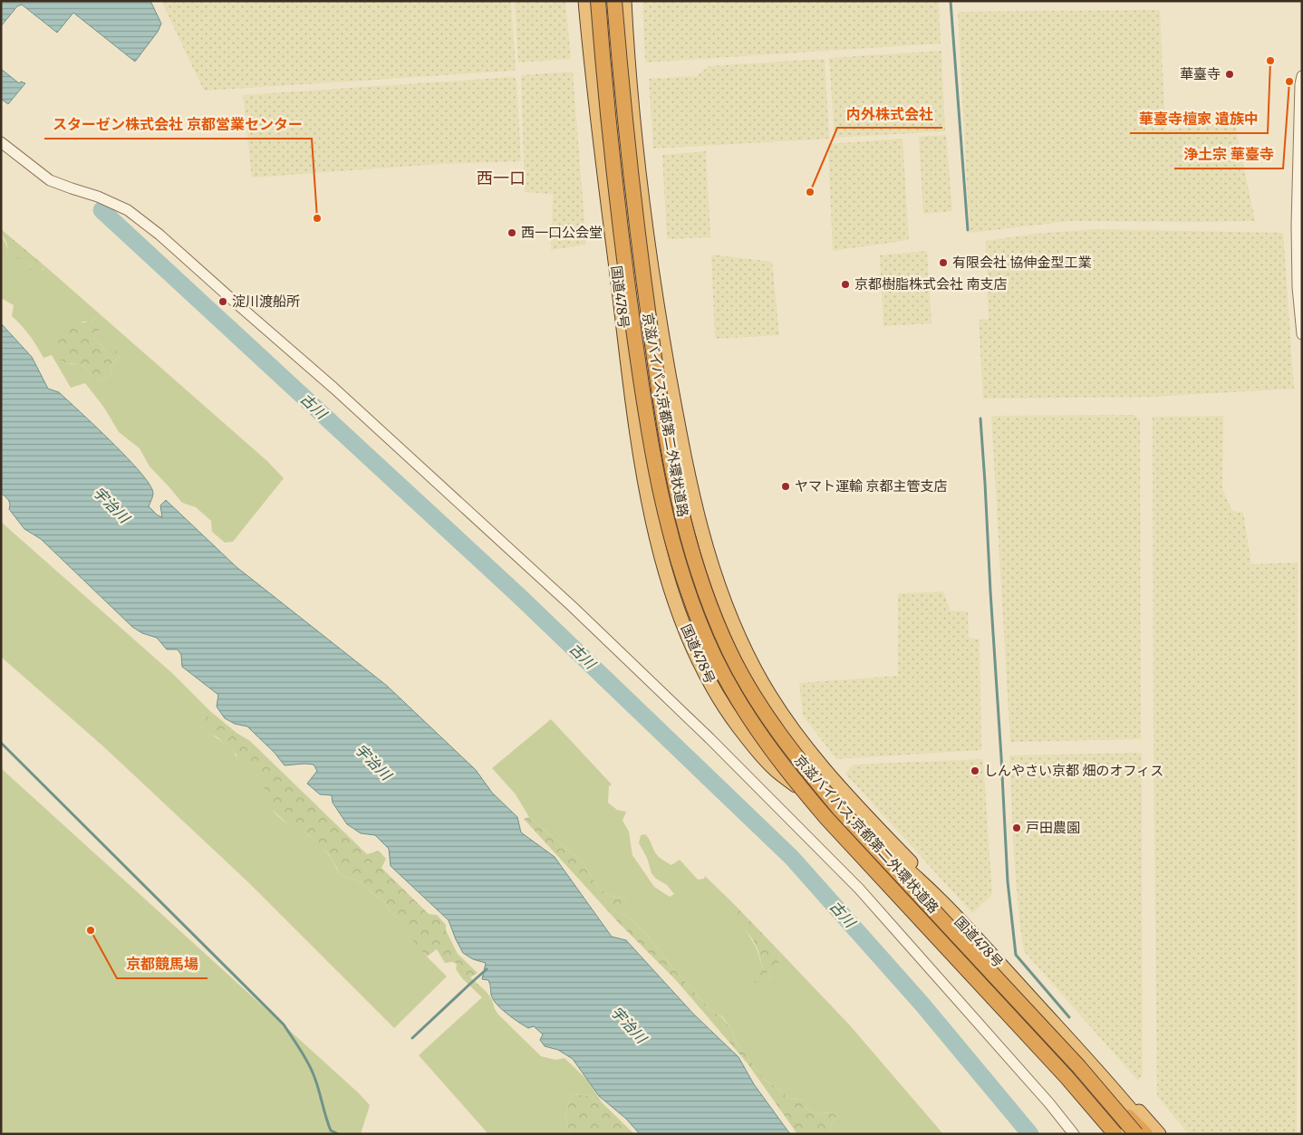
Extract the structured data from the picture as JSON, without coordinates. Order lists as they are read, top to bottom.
{
  "streets": {
    "highway": ["国道478号", "京滋バイパス;京都第二外環状道路"]
  },
  "districts": ["西一口"],
  "water": ["古川", "宇治川"],
  "places": [
    "華臺寺檀家 遺族中",
    "華臺寺",
    "浄土宗 華臺寺",
    "内外株式会社",
    "スターゼン株式会社 京都営業センター",
    "西一口公会堂",
    "有限会社 協伸金型工業",
    "京都樹脂株式会社 南支店",
    "淀川渡船所",
    "ヤマト運輸 京都主管支店",
    "しんやさい京都 畑のオフィス",
    "戸田農園",
    "京都競馬場"
  ]
}
